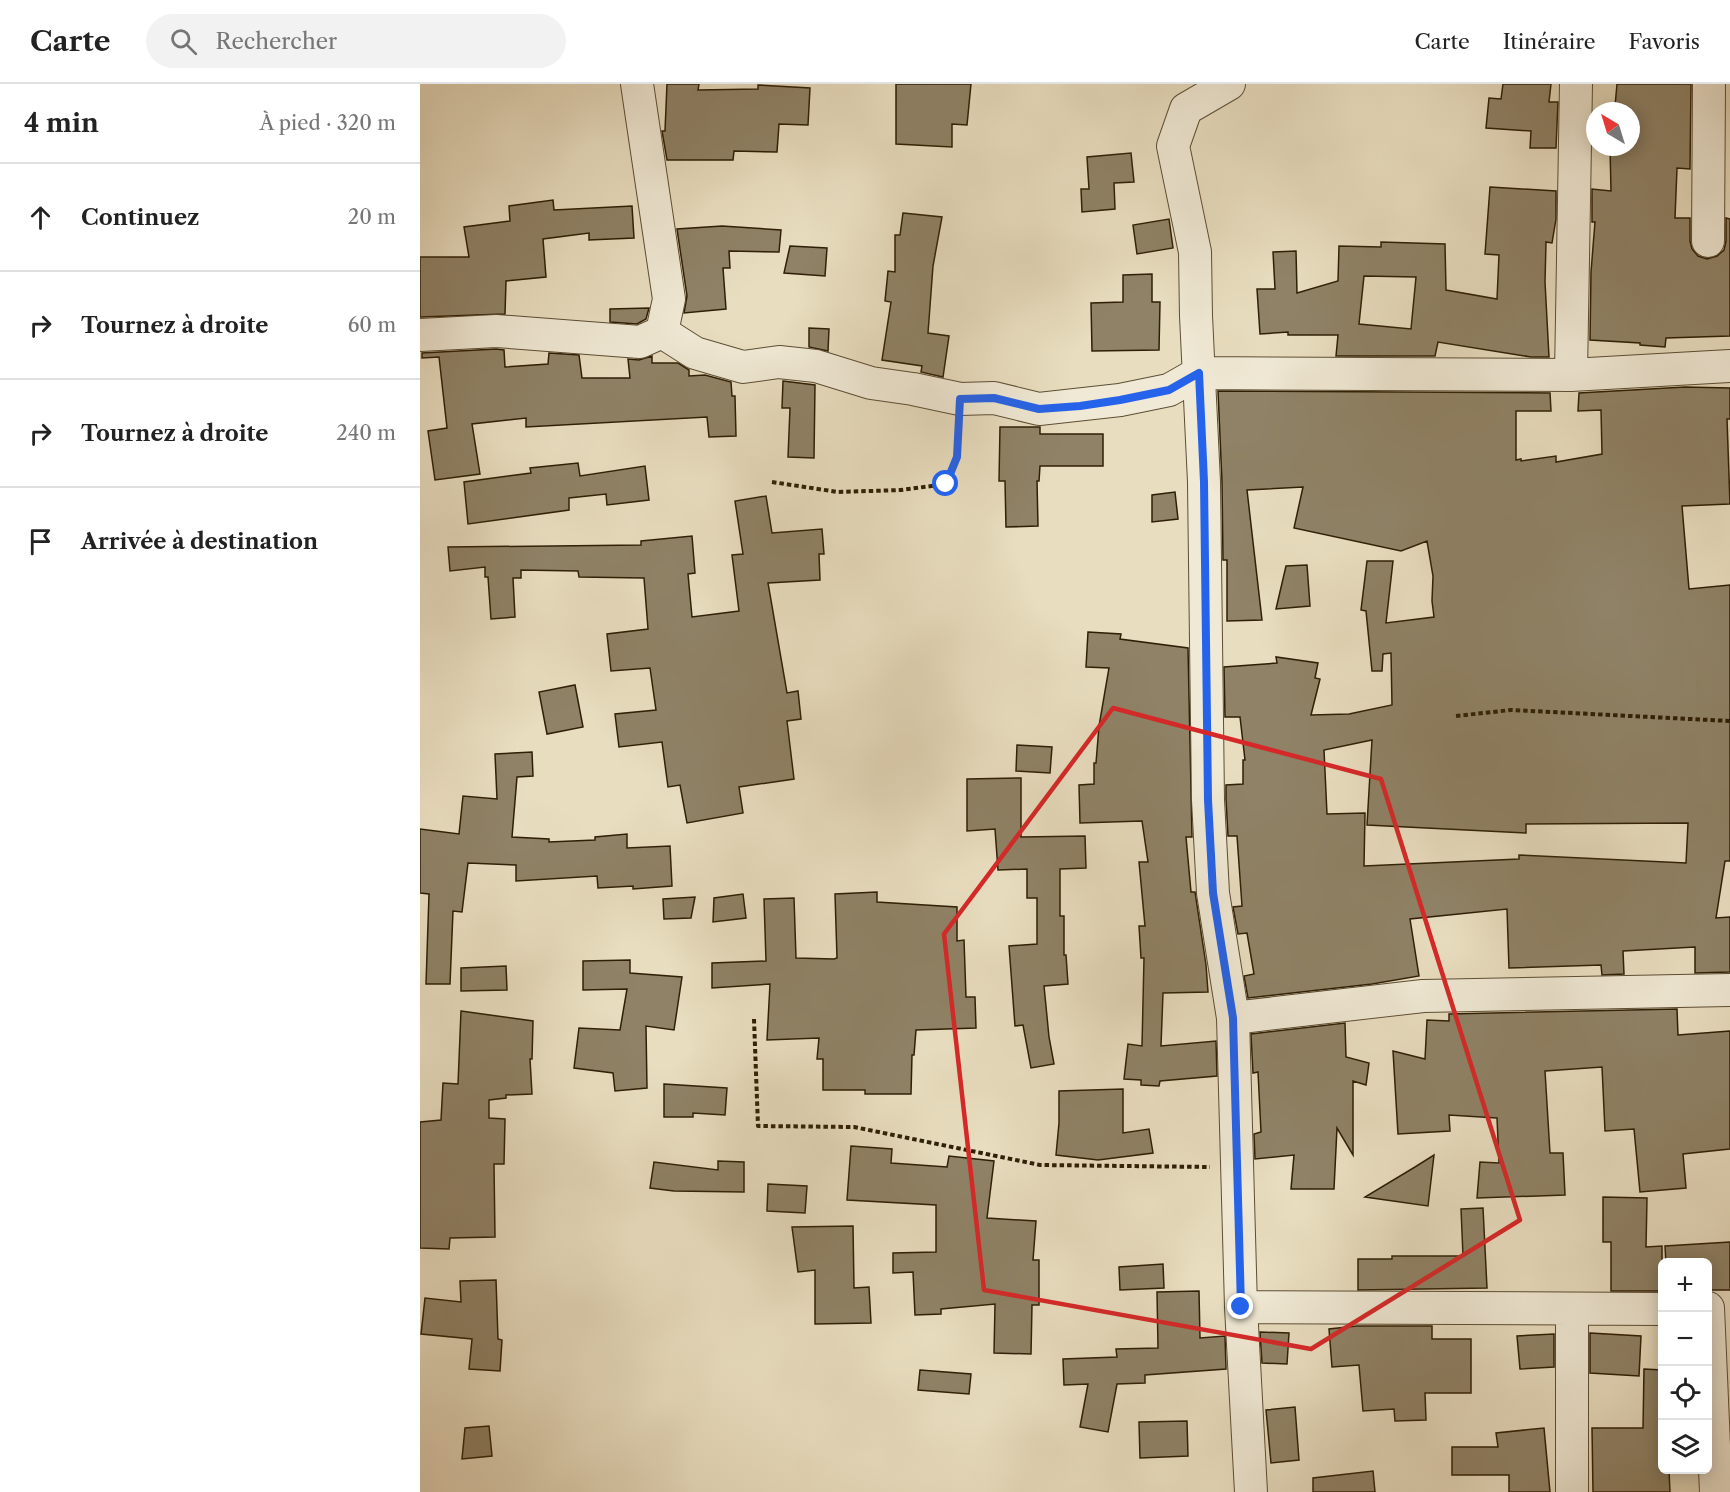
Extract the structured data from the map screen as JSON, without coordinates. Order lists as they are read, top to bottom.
{
  "north": "top left",
  "page": {
    "header": "Carte",
    "search": "Rechercher",
    "nav": ["Carte", "Itinéraire", "Favoris"],
    "heading": ["4 min", "À pied · 320 m"],
    "list": [
      ["Continuez", "20 m"],
      ["Tournez à droite", "60 m"],
      ["Tournez à droite", "240 m"],
      "Arrivée à destination"
    ],
    "map_buttons": ["+", "−"]
  }
}
